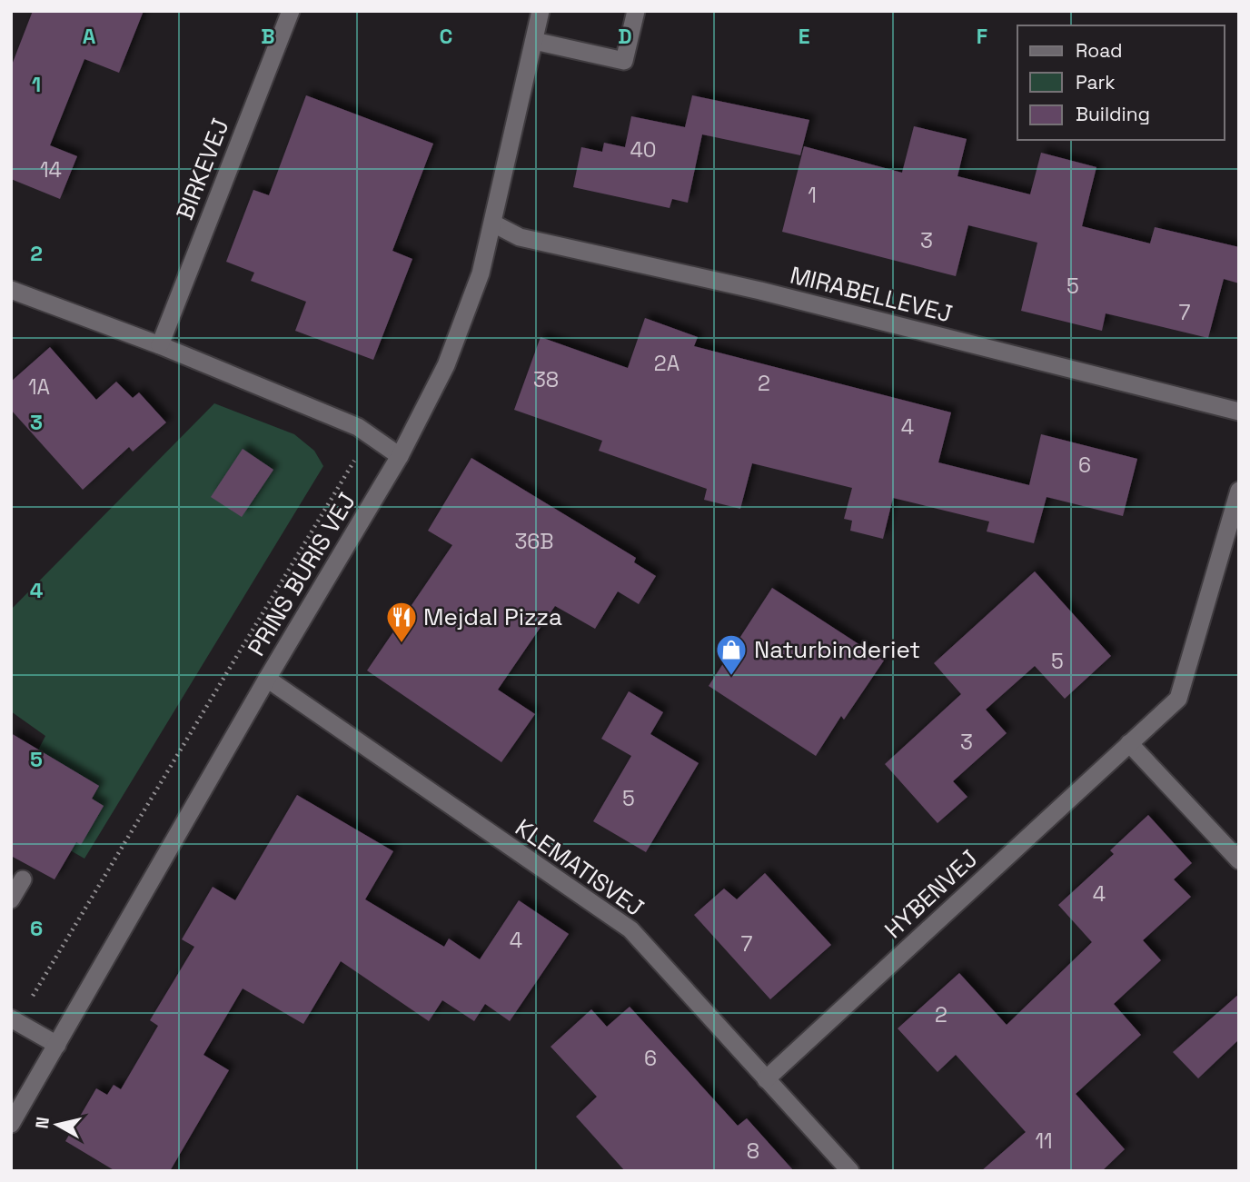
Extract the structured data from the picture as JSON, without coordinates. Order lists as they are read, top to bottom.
{
  "streets": {
    "street": [
      "BIRKEVEJ",
      "MIRABELLEVEJ",
      "PRINS BURIS VEJ",
      "KLEMATISVEJ",
      "HYBENVEJ"
    ]
  },
  "crossings": [
    ["MIRABELLEVEJ", "PRINS BURIS VEJ"],
    ["PRINS BURIS VEJ", "KLEMATISVEJ"],
    ["KLEMATISVEJ", "HYBENVEJ"]
  ],
  "places": {
    "restaurant": ["Mejdal Pizza"],
    "shop": ["Naturbinderiet"]
  },
  "house_numbers": [
    "40",
    "14",
    "1",
    "3",
    "5",
    "7",
    "2A",
    "38",
    "2",
    "1A",
    "4",
    "6",
    "36B",
    "5",
    "3",
    "5",
    "4",
    "4",
    "7",
    "2",
    "6",
    "11",
    "8"
  ],
  "legend": ["Road", "Park", "Building"],
  "north": "left",
  "grid": {
    "columns": [
      "A",
      "B",
      "C",
      "D",
      "E",
      "F"
    ],
    "rows": [
      "1",
      "2",
      "3",
      "4",
      "5",
      "6"
    ]
  }
}
